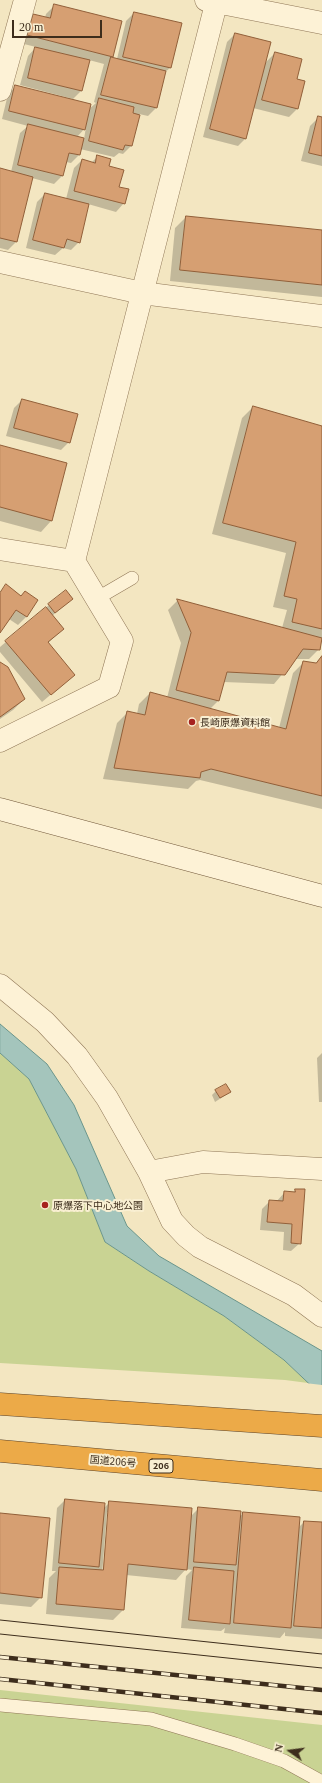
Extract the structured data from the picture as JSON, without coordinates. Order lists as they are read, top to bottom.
{
  "streets": {
    "highway": ["国道206号", "206"]
  },
  "places": ["長崎原爆資料館", "原爆落下中心地公園"],
  "scale_bar": "20 m",
  "north": "left"
}
